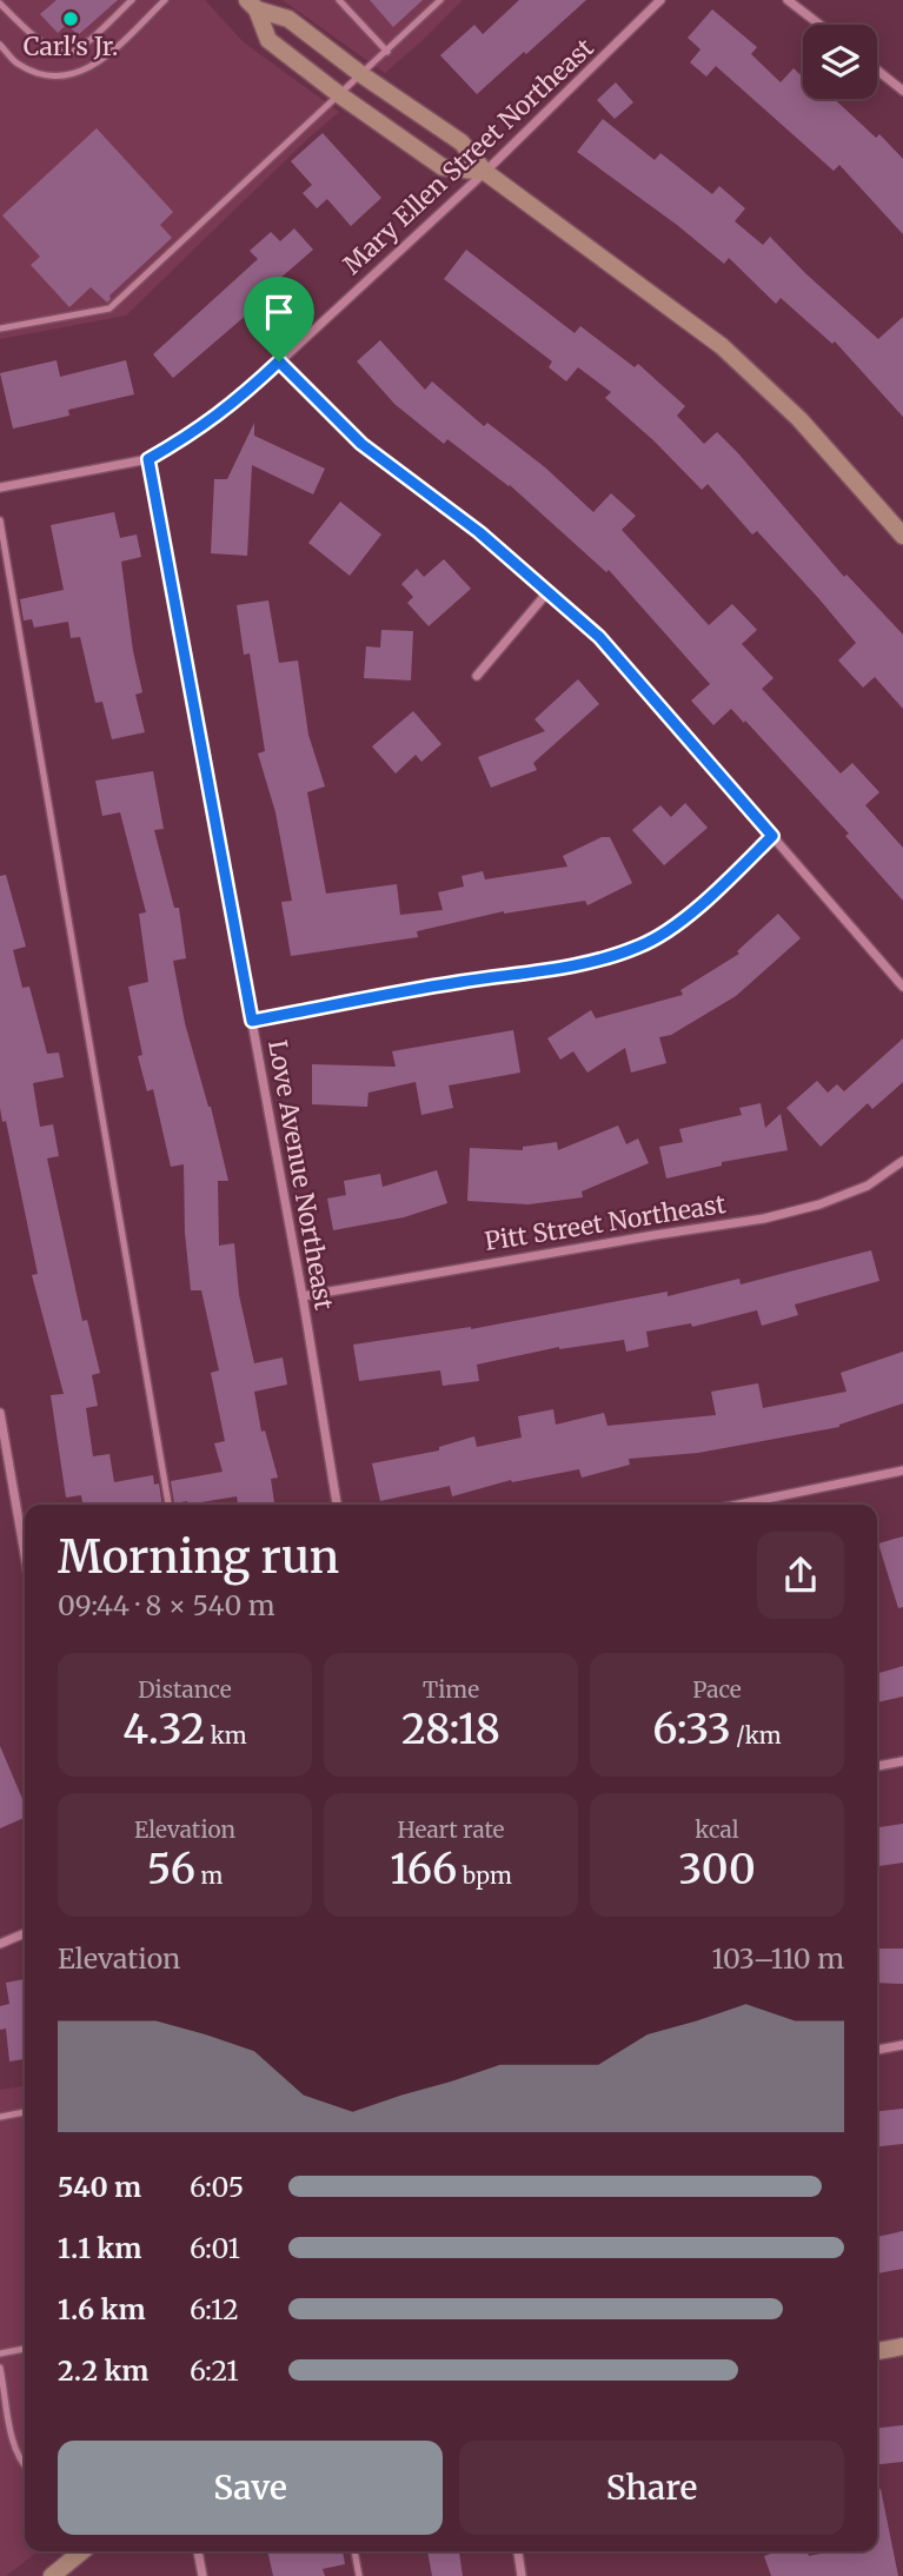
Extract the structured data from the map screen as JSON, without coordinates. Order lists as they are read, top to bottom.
{
  "streets": {
    "street": ["Mary Ellen Street Northeast", "Love Avenue Northeast", "Pitt Street Northeast"]
  },
  "crossings": [
    ["Mary Ellen Street Northeast", "Love Avenue Northeast"],
    ["Love Avenue Northeast", "Pitt Street Northeast"]
  ],
  "places": ["Carl's Jr."],
  "page": {
    "heading": ["Morning run", "09:44 · 8 × 540 m"],
    "stats": [
      ["Distance", "4.32 km"],
      ["Time", "28:18"],
      ["Pace", "6:33 /km"],
      ["Elevation", "56 m"],
      ["Heart rate", "166 bpm"],
      ["kcal", "300"]
    ],
    "chart": ["Elevation", "103–110 m"],
    "list": [
      {
        "name": "540 m",
        "note": "6:05"
      },
      {
        "name": "1.1 km",
        "note": "6:01"
      },
      {
        "name": "1.6 km",
        "note": "6:12"
      },
      {
        "name": "2.2 km",
        "note": "6:21"
      }
    ],
    "buttons": ["Save", "Share"]
  }
}
